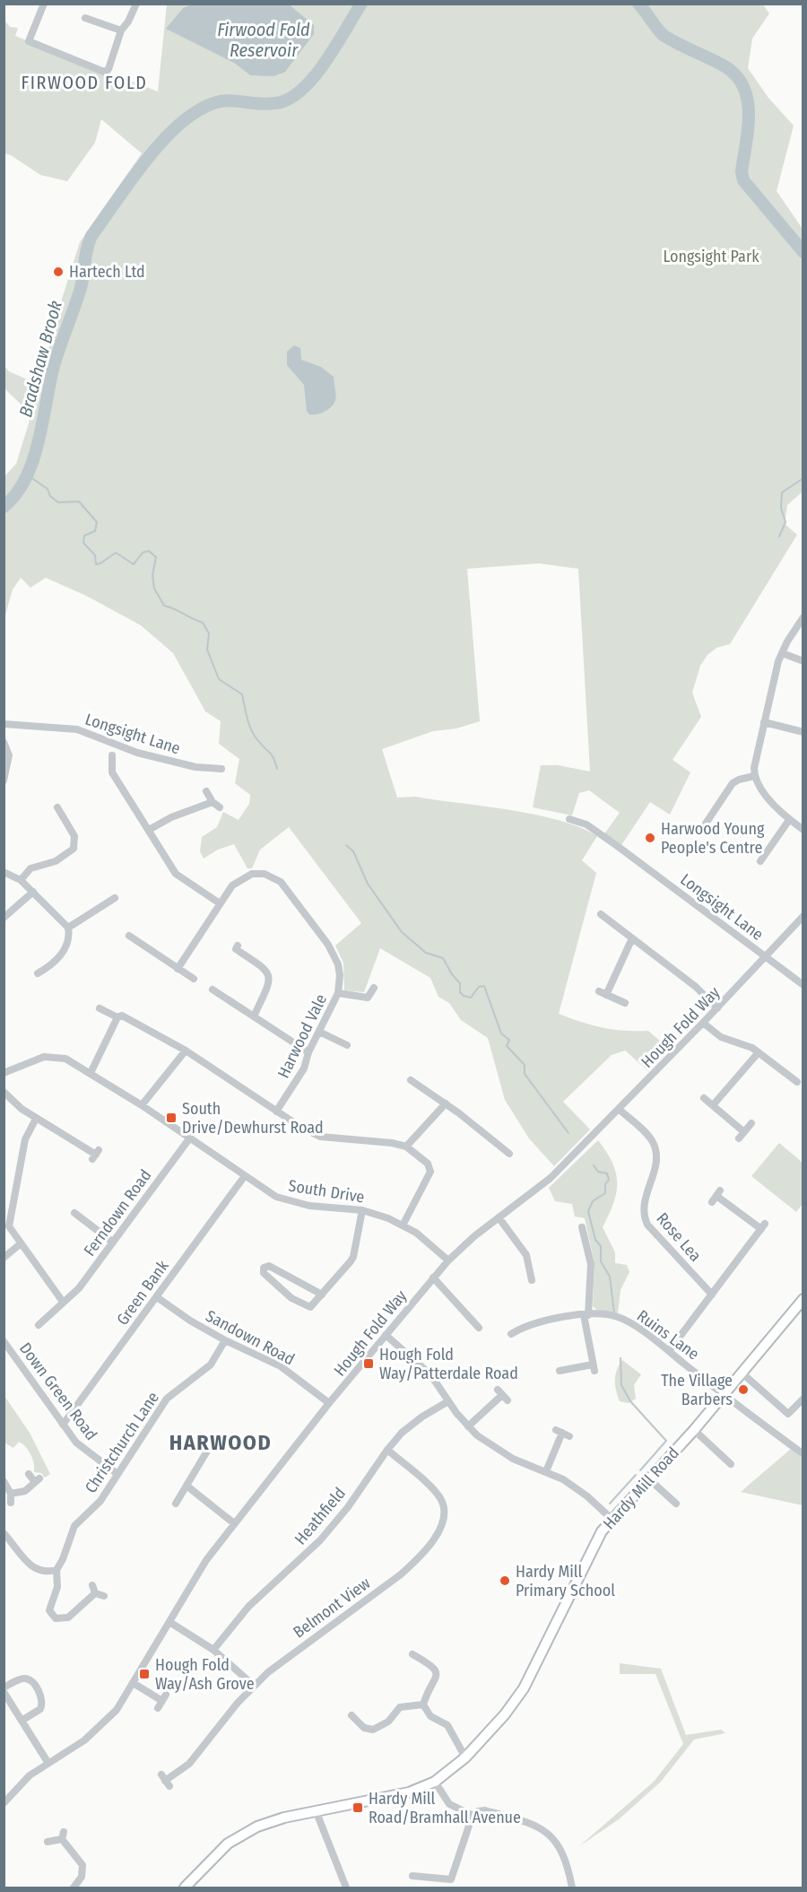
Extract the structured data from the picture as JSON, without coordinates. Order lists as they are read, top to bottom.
{
  "streets": {
    "main road": ["Hardy Mill Road"],
    "street": [
      "Longsight Lane",
      "Hough Fold Way",
      "Harwood Vale",
      "South Drive",
      "Ferndown Road",
      "Rose Lea",
      "Green Bank",
      "Ruins Lane",
      "Sandown Road",
      "Down Green Road",
      "Christchurch Lane",
      "Heathfield",
      "Belmont View"
    ]
  },
  "crossings": [
    ["Longsight Lane", "Hough Fold Way"],
    ["Hough Fold Way", "South Drive"],
    ["Hough Fold Way", "Rose Lea"],
    ["Hough Fold Way", "Sandown Road"],
    ["South Drive", "Ferndown Road"],
    ["South Drive", "Green Bank"],
    ["Green Bank", "Sandown Road"],
    ["Green Bank", "Down Green Road"],
    ["Ruins Lane", "Hardy Mill Road"],
    ["Sandown Road", "Christchurch Lane"],
    ["Down Green Road", "Christchurch Lane"],
    ["Heathfield", "Belmont View"]
  ],
  "districts": ["FIRWOOD FOLD", "HARWOOD"],
  "water": ["Firwood Fold Reservoir", "Bradshaw Brook"],
  "parks": ["Longsight Park"],
  "places": {
    "other": [
      "Hartech Ltd",
      "Harwood Young People's Centre",
      "The Village Barbers",
      "Hardy Mill Primary School"
    ],
    "transit": [
      "South Drive/Dewhurst Road",
      "Hough Fold Way/Patterdale Road",
      "Hough Fold Way/Ash Grove",
      "Hardy Mill Road/Bramhall Avenue"
    ]
  }
}
